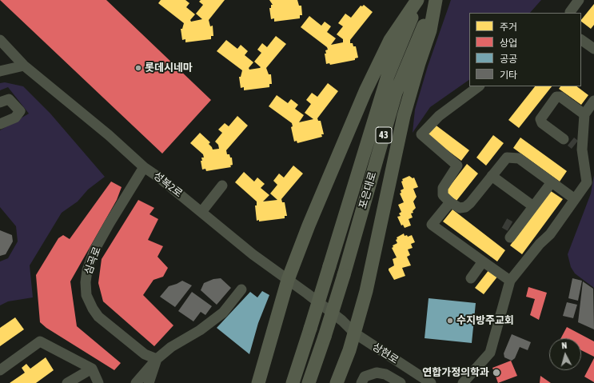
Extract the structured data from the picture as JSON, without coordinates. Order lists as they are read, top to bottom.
{
  "streets": {
    "main road": ["43", "포은대로"],
    "street": ["성복2로", "심곡로", "상현로"]
  },
  "crossings": [
    ["성복2로", "심곡로"],
    ["성복2로", "상현로"]
  ],
  "places": ["롯데시네마", "수지방주교회", "연합가정의학과"],
  "legend": [
    "주거",
    "상업",
    "공공",
    "기타"
  ],
  "north": "top"
}
